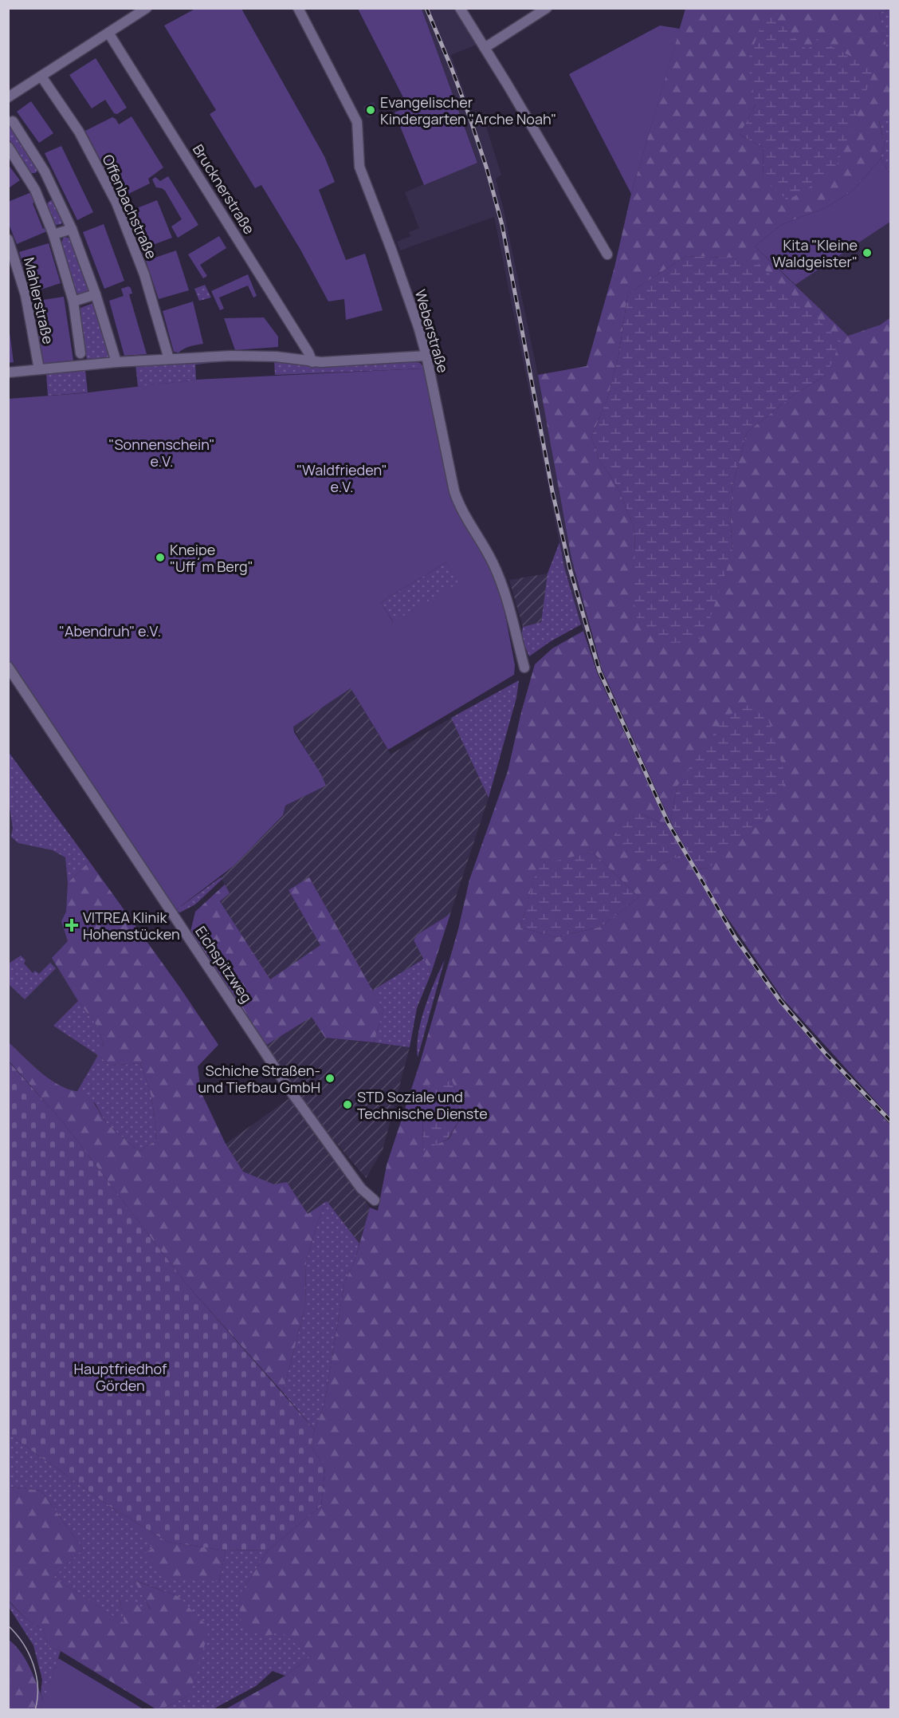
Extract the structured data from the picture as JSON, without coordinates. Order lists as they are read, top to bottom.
{
  "streets": {
    "street": [
      "Brucknerstraße",
      "Offenbachstraße",
      "Mahlerstraße",
      "Weberstraße",
      "Eichspitzweg"
    ]
  },
  "parks": [
    "\"Sonnenschein\" e.V.",
    "\"Waldfrieden\" e.V.",
    "\"Abendruh\" e.V.",
    "Hauptfriedhof Görden"
  ],
  "places": {
    "other": [
      "Evangelischer Kindergarten \"Arche Noah\"",
      "Kita \"Kleine Waldgeister\"",
      "Kneipe \"Uff´m Berg\"",
      "Schiche Straßen- und Tiefbau GmbH",
      "STD Soziale und Technische Dienste"
    ],
    "health": ["VITREA Klinik Hohenstücken"]
  }
}
